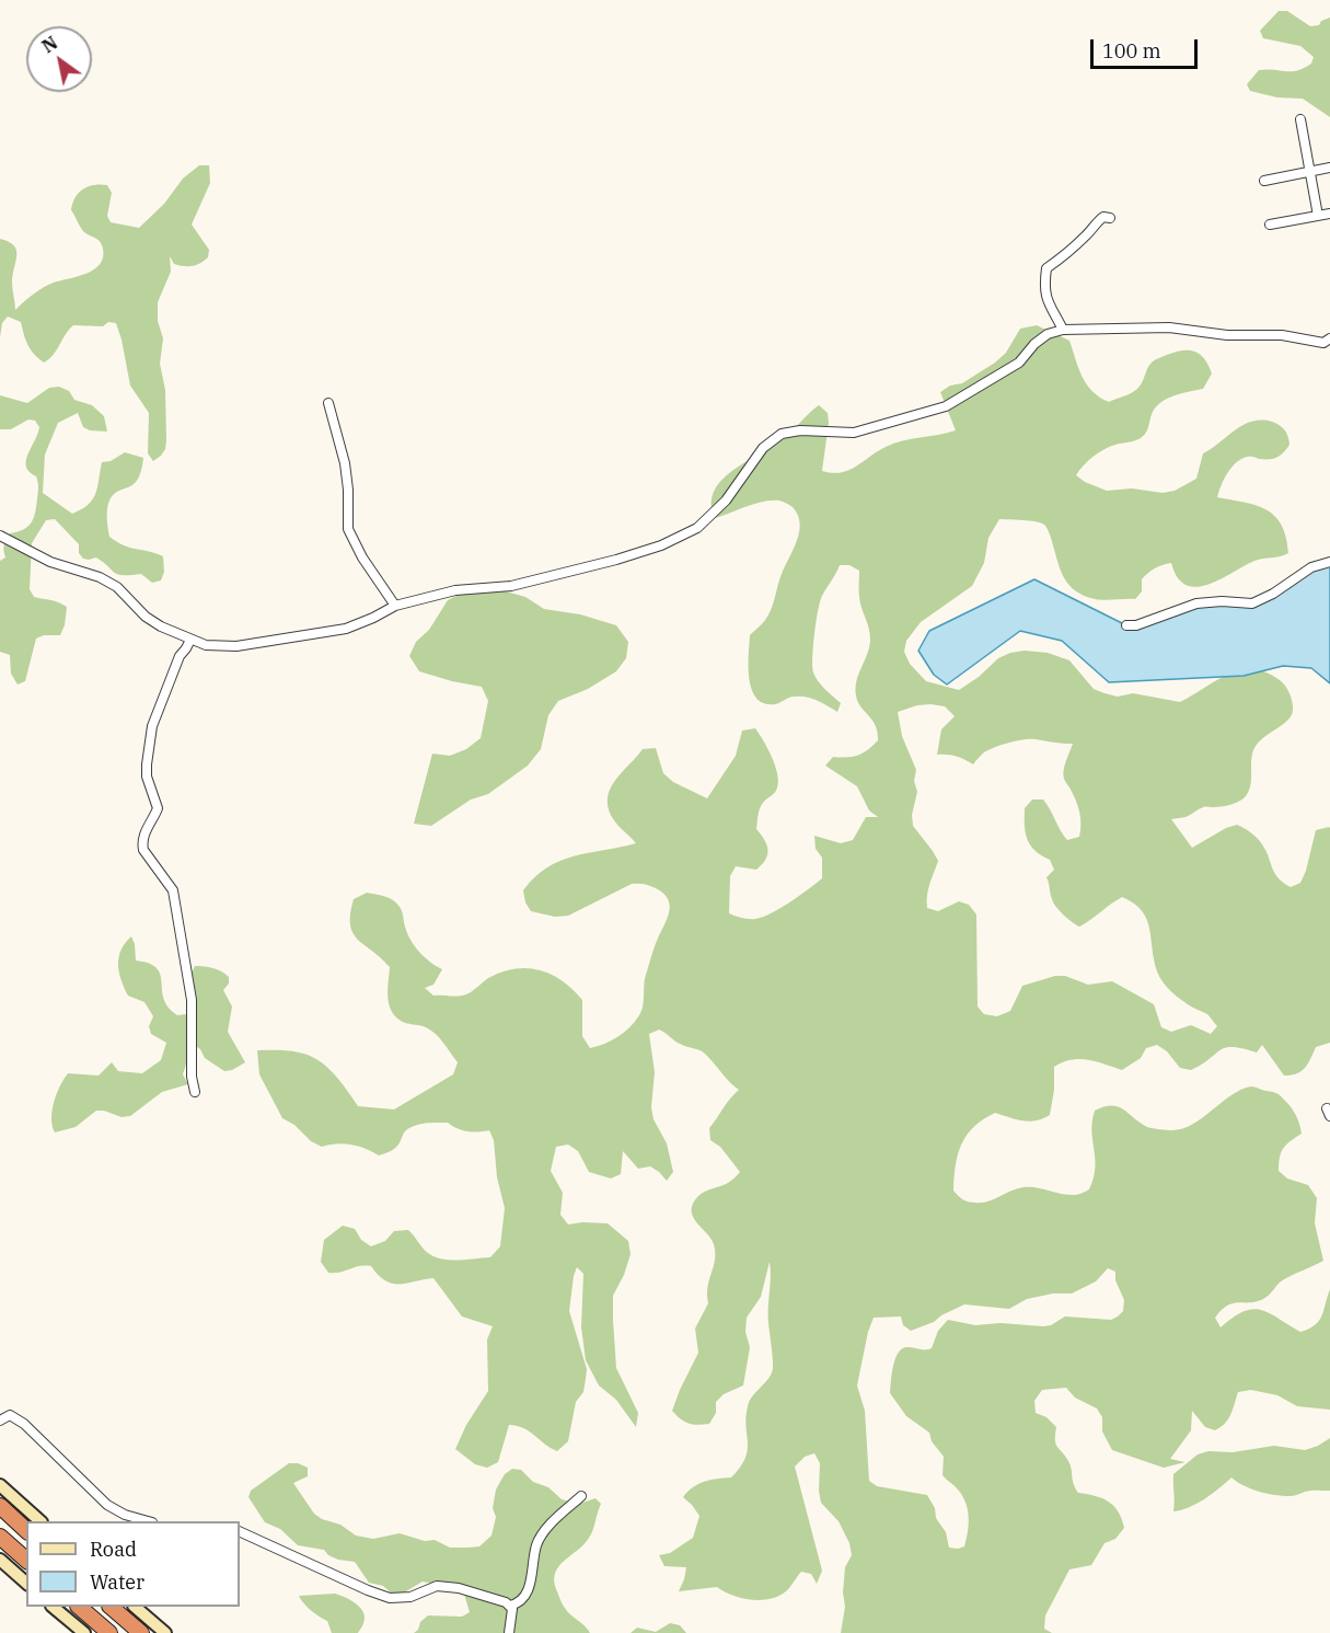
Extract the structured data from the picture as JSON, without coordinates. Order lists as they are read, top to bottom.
{
  "legend": ["Road", "Water"],
  "scale_bar": "100 m",
  "north": "top left"
}
